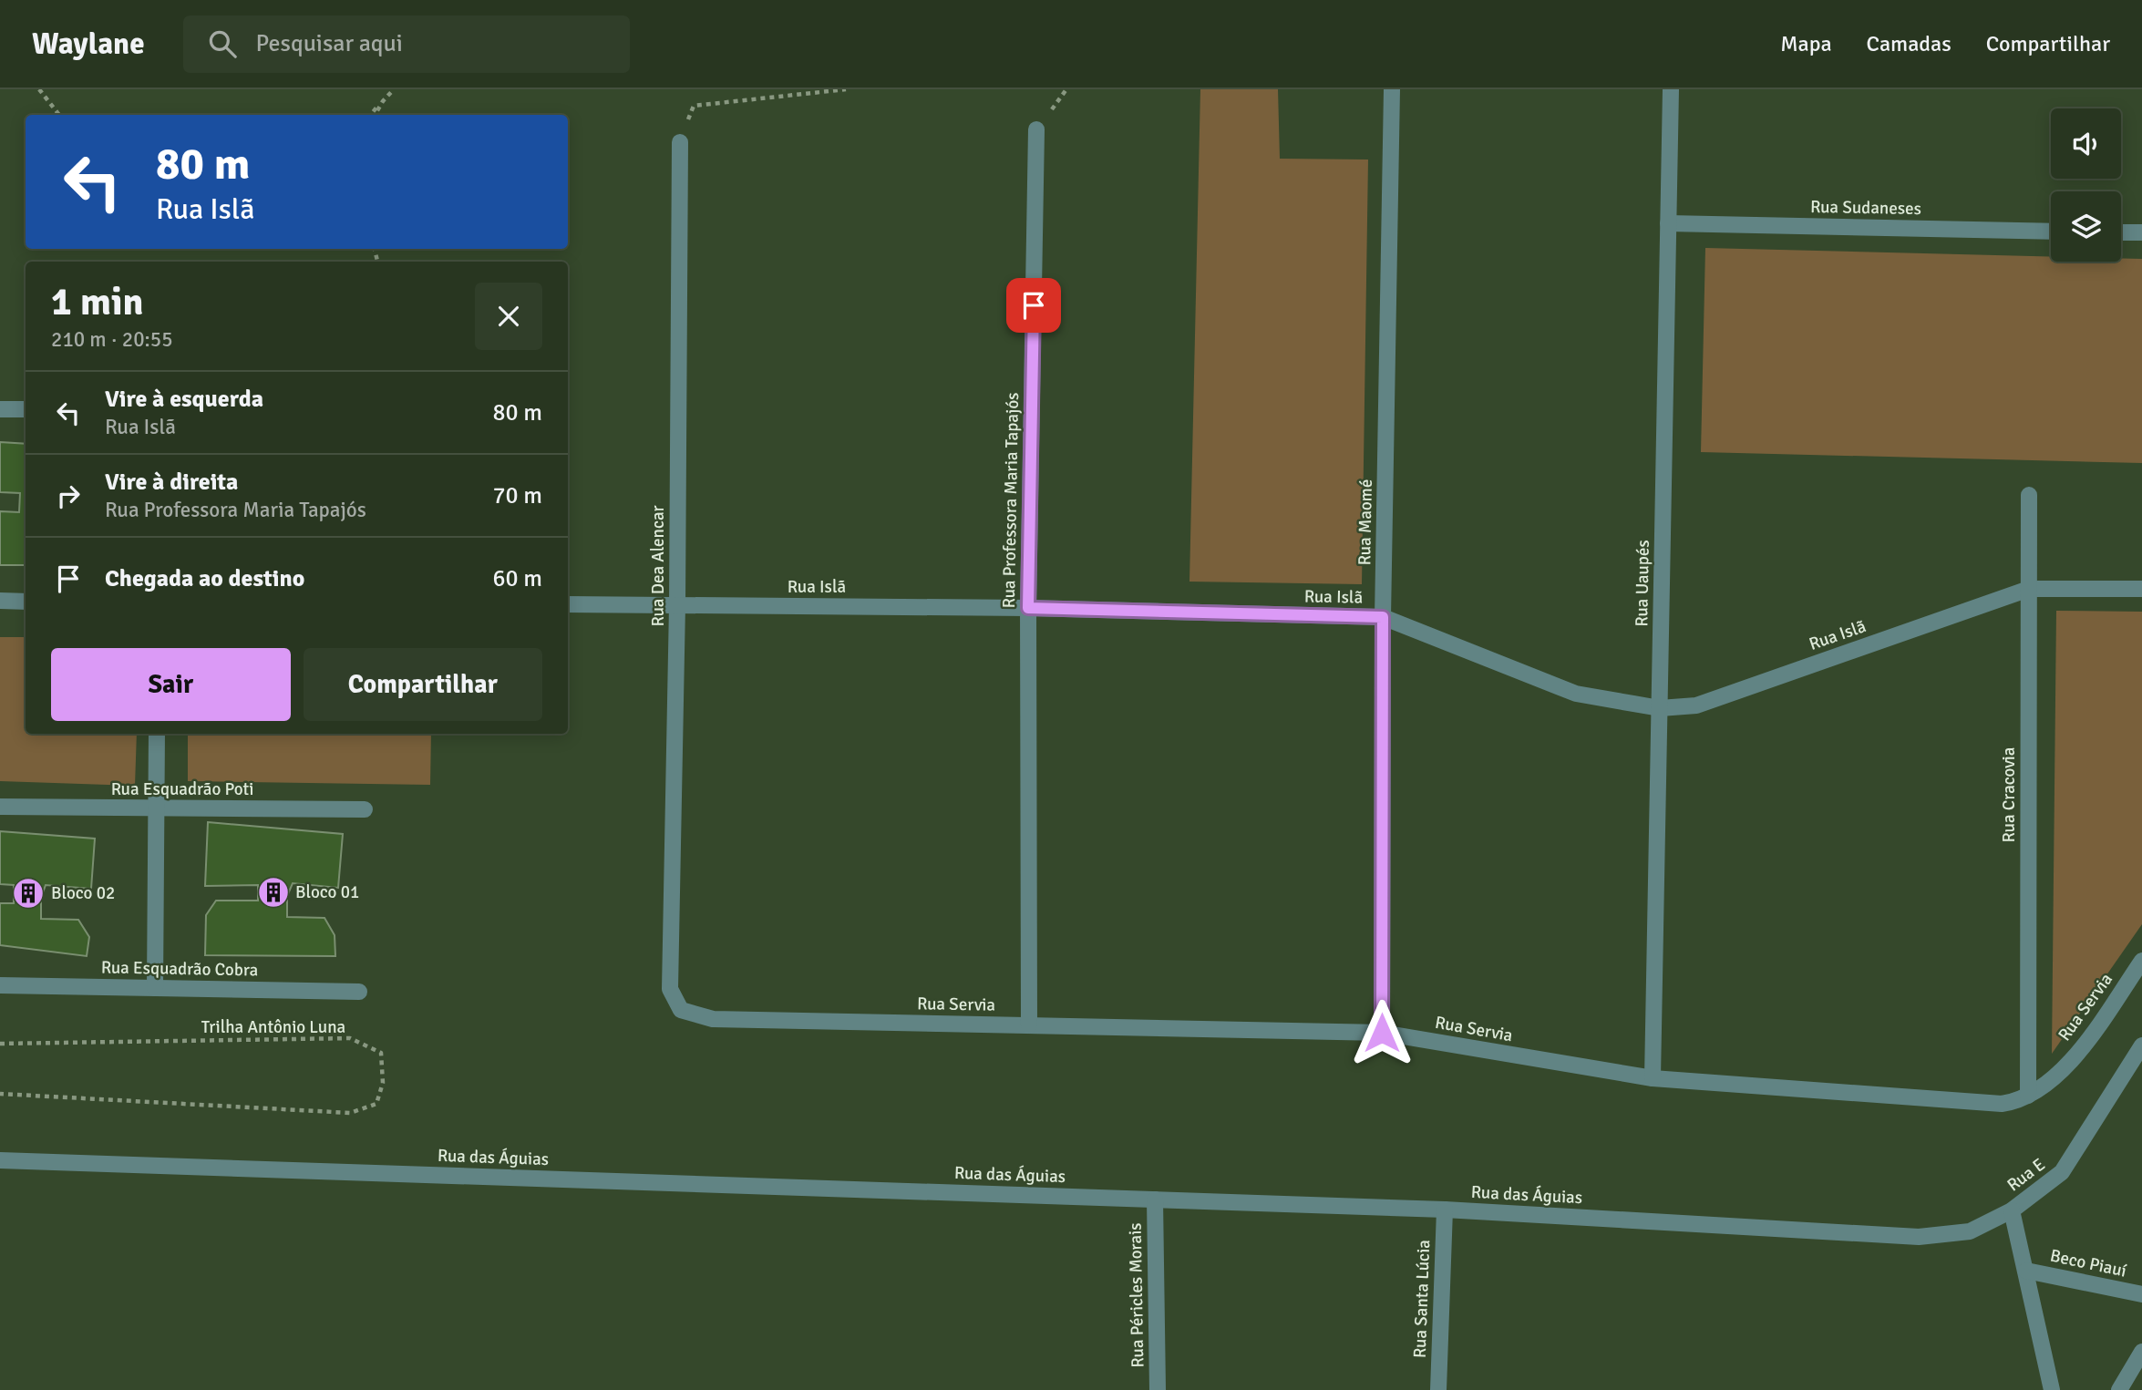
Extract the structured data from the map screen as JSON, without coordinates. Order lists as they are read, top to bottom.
{
  "streets": {
    "street": [
      "Rua Sudaneses",
      "Rua Professora Maria Tapajós",
      "Rua Maomé",
      "Rua Dea Alencar",
      "Rua Uaupés",
      "Rua Islã",
      "Rua Esquadrão Poti",
      "Rua Cracovia",
      "Rua Esquadrão Cobra",
      "Rua Servia",
      "Rua das Águias",
      "Rua E",
      "Beco Piauí",
      "Rua Péricles Morais",
      "Rua Santa Lúcia"
    ],
    "path": ["Trilha Antônio Luna"]
  },
  "crossings": [
    ["Rua Sudaneses", "Rua Uaupés"],
    ["Rua Professora Maria Tapajós", "Rua Islã"],
    ["Rua Professora Maria Tapajós", "Rua Servia"],
    ["Rua Maomé", "Rua Islã"],
    ["Rua Maomé", "Rua Servia"],
    ["Rua Dea Alencar", "Rua Islã"],
    ["Rua Dea Alencar", "Rua Servia"],
    ["Rua Uaupés", "Rua Islã"],
    ["Rua Uaupés", "Rua Servia"],
    ["Rua Islã", "Rua Cracovia"],
    ["Rua Cracovia", "Rua Servia"],
    ["Rua das Águias", "Rua E"],
    ["Rua das Águias", "Rua Péricles Morais"],
    ["Rua das Águias", "Rua Santa Lúcia"],
    ["Rua E", "Beco Piauí"]
  ],
  "places": {
    "building": ["Bloco 01", "Bloco 02"]
  },
  "page": {
    "header": "Waylane",
    "search": "Pesquisar aqui",
    "nav": ["Mapa", "Camadas", "Compartilhar"],
    "turn": ["80 m", "Rua Islã"],
    "heading": ["1 min", "210 m · 20:55"],
    "list": [
      {
        "name": "Vire à esquerda",
        "note": "Rua Islã",
        "value": "80 m"
      },
      {
        "name": "Vire à direita",
        "note": "Rua Professora Maria Tapajós",
        "value": "70 m"
      },
      {
        "name": "Chegada ao destino",
        "value": "60 m"
      }
    ],
    "buttons": ["Sair", "Compartilhar"]
  }
}
